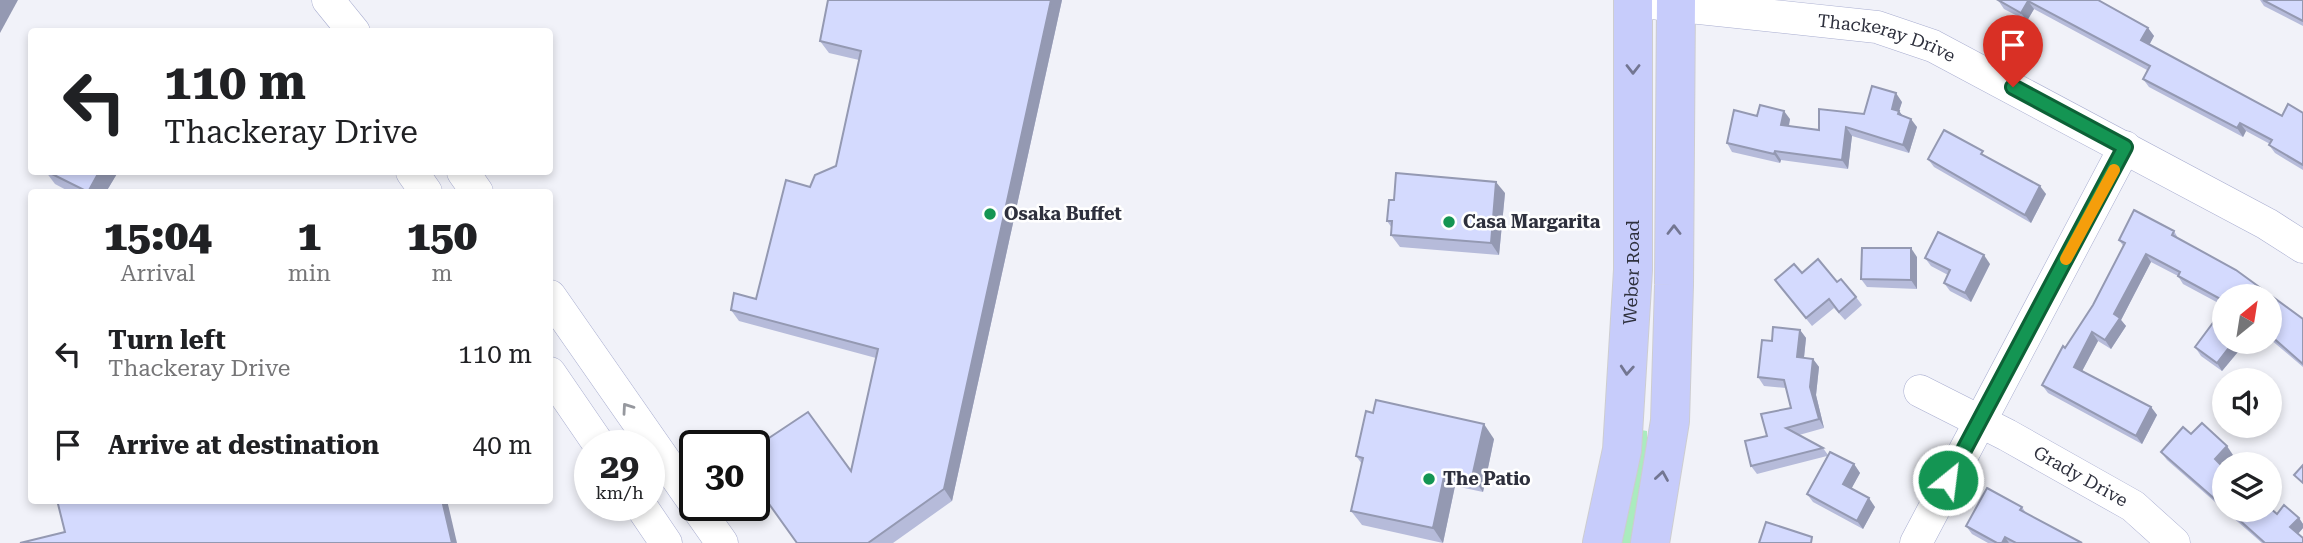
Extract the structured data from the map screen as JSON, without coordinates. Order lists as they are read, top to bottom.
{
  "streets": {
    "main road": ["Weber Road"],
    "street": ["Thackeray Drive", "Grady Drive"]
  },
  "crossings": [
    ["Thackeray Drive", "Weber Road"]
  ],
  "places": ["Osaka Buffet", "Casa Margarita", "The Patio"],
  "north": "top right",
  "page": {
    "turn": ["110 m", "Thackeray Drive"],
    "eta": [
      "15:04",
      "Arrival",
      "1",
      "min",
      "150",
      "m"
    ],
    "list": [
      {
        "name": "Turn left",
        "note": "Thackeray Drive",
        "value": "110 m"
      },
      {
        "name": "Arrive at destination",
        "value": "40 m"
      }
    ],
    "speed": "29 km/h",
    "limit": "30"
  }
}
